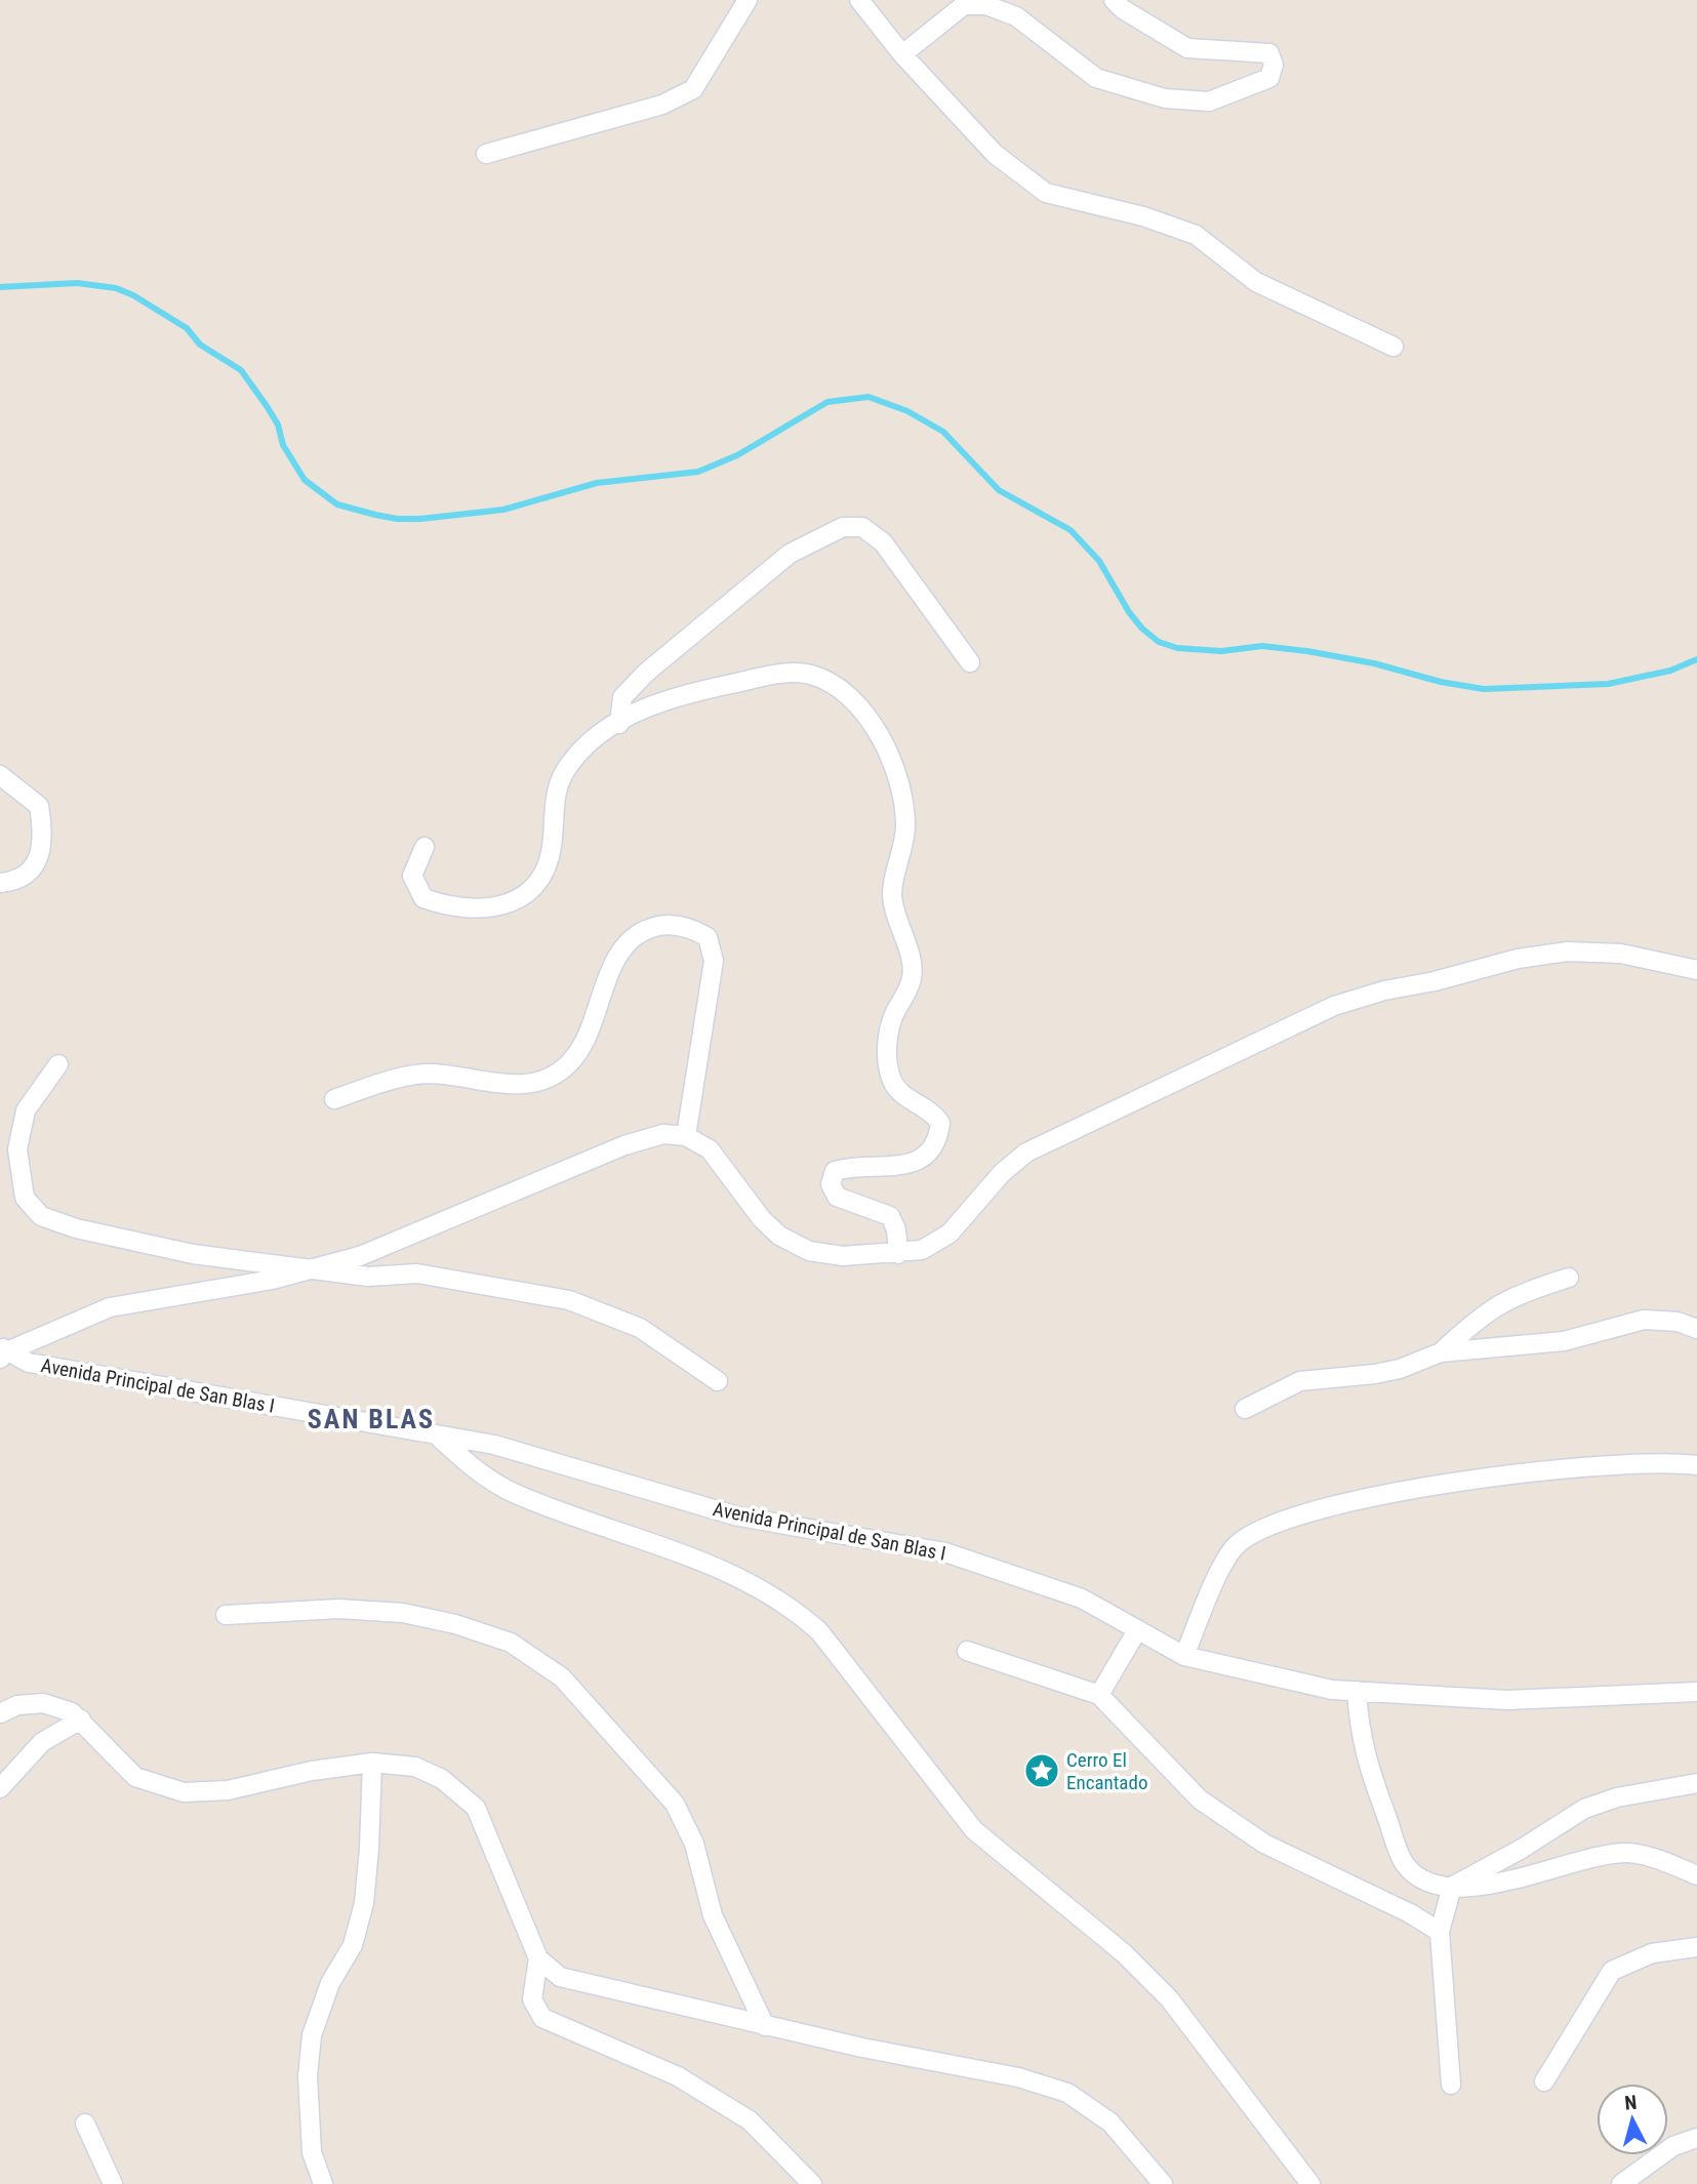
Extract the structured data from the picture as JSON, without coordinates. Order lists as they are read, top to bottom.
{
  "streets": {
    "street": ["Avenida Principal de San Blas I"]
  },
  "districts": ["SAN BLAS"],
  "places": {
    "place": ["Cerro El Encantado"]
  },
  "north": "top"
}
